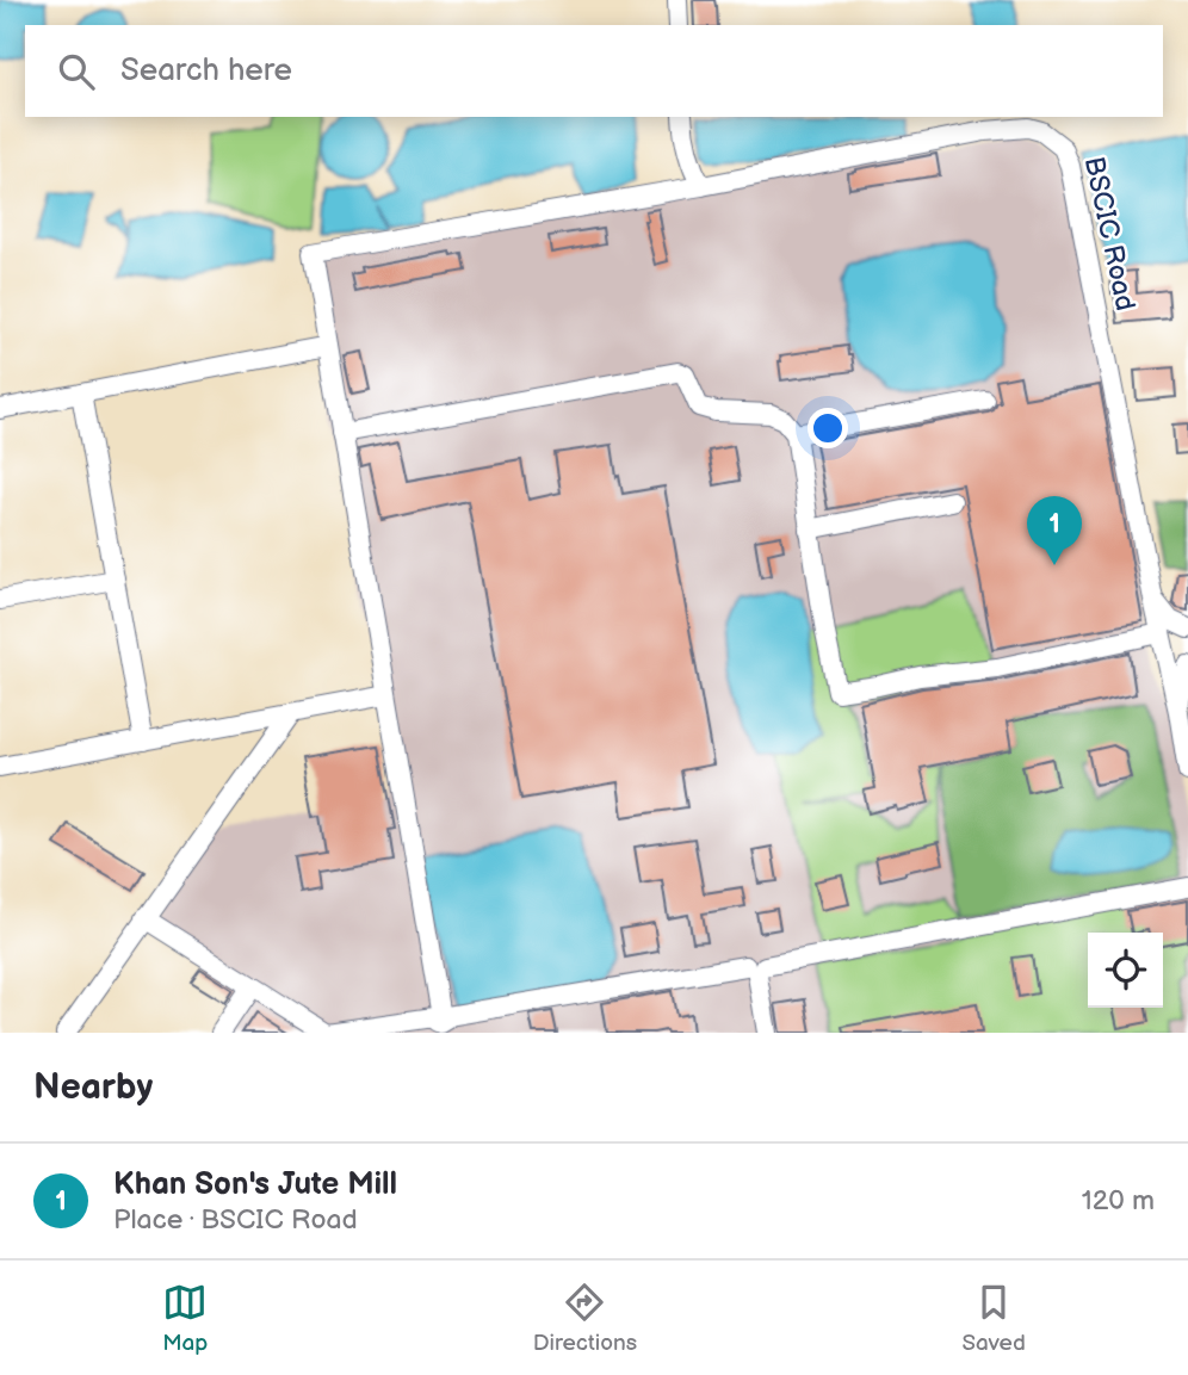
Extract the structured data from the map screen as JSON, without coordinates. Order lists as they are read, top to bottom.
{
  "streets": {
    "street": ["BSCIC Road"]
  },
  "page": {
    "search": "Search here",
    "pins": "1",
    "heading": "Nearby",
    "list": [
      {
        "mark": "1",
        "name": "Khan Son's Jute Mill",
        "note": "Place · BSCIC Road",
        "value": "120 m"
      }
    ],
    "nav": ["Map", "Directions", "Saved"]
  }
}
